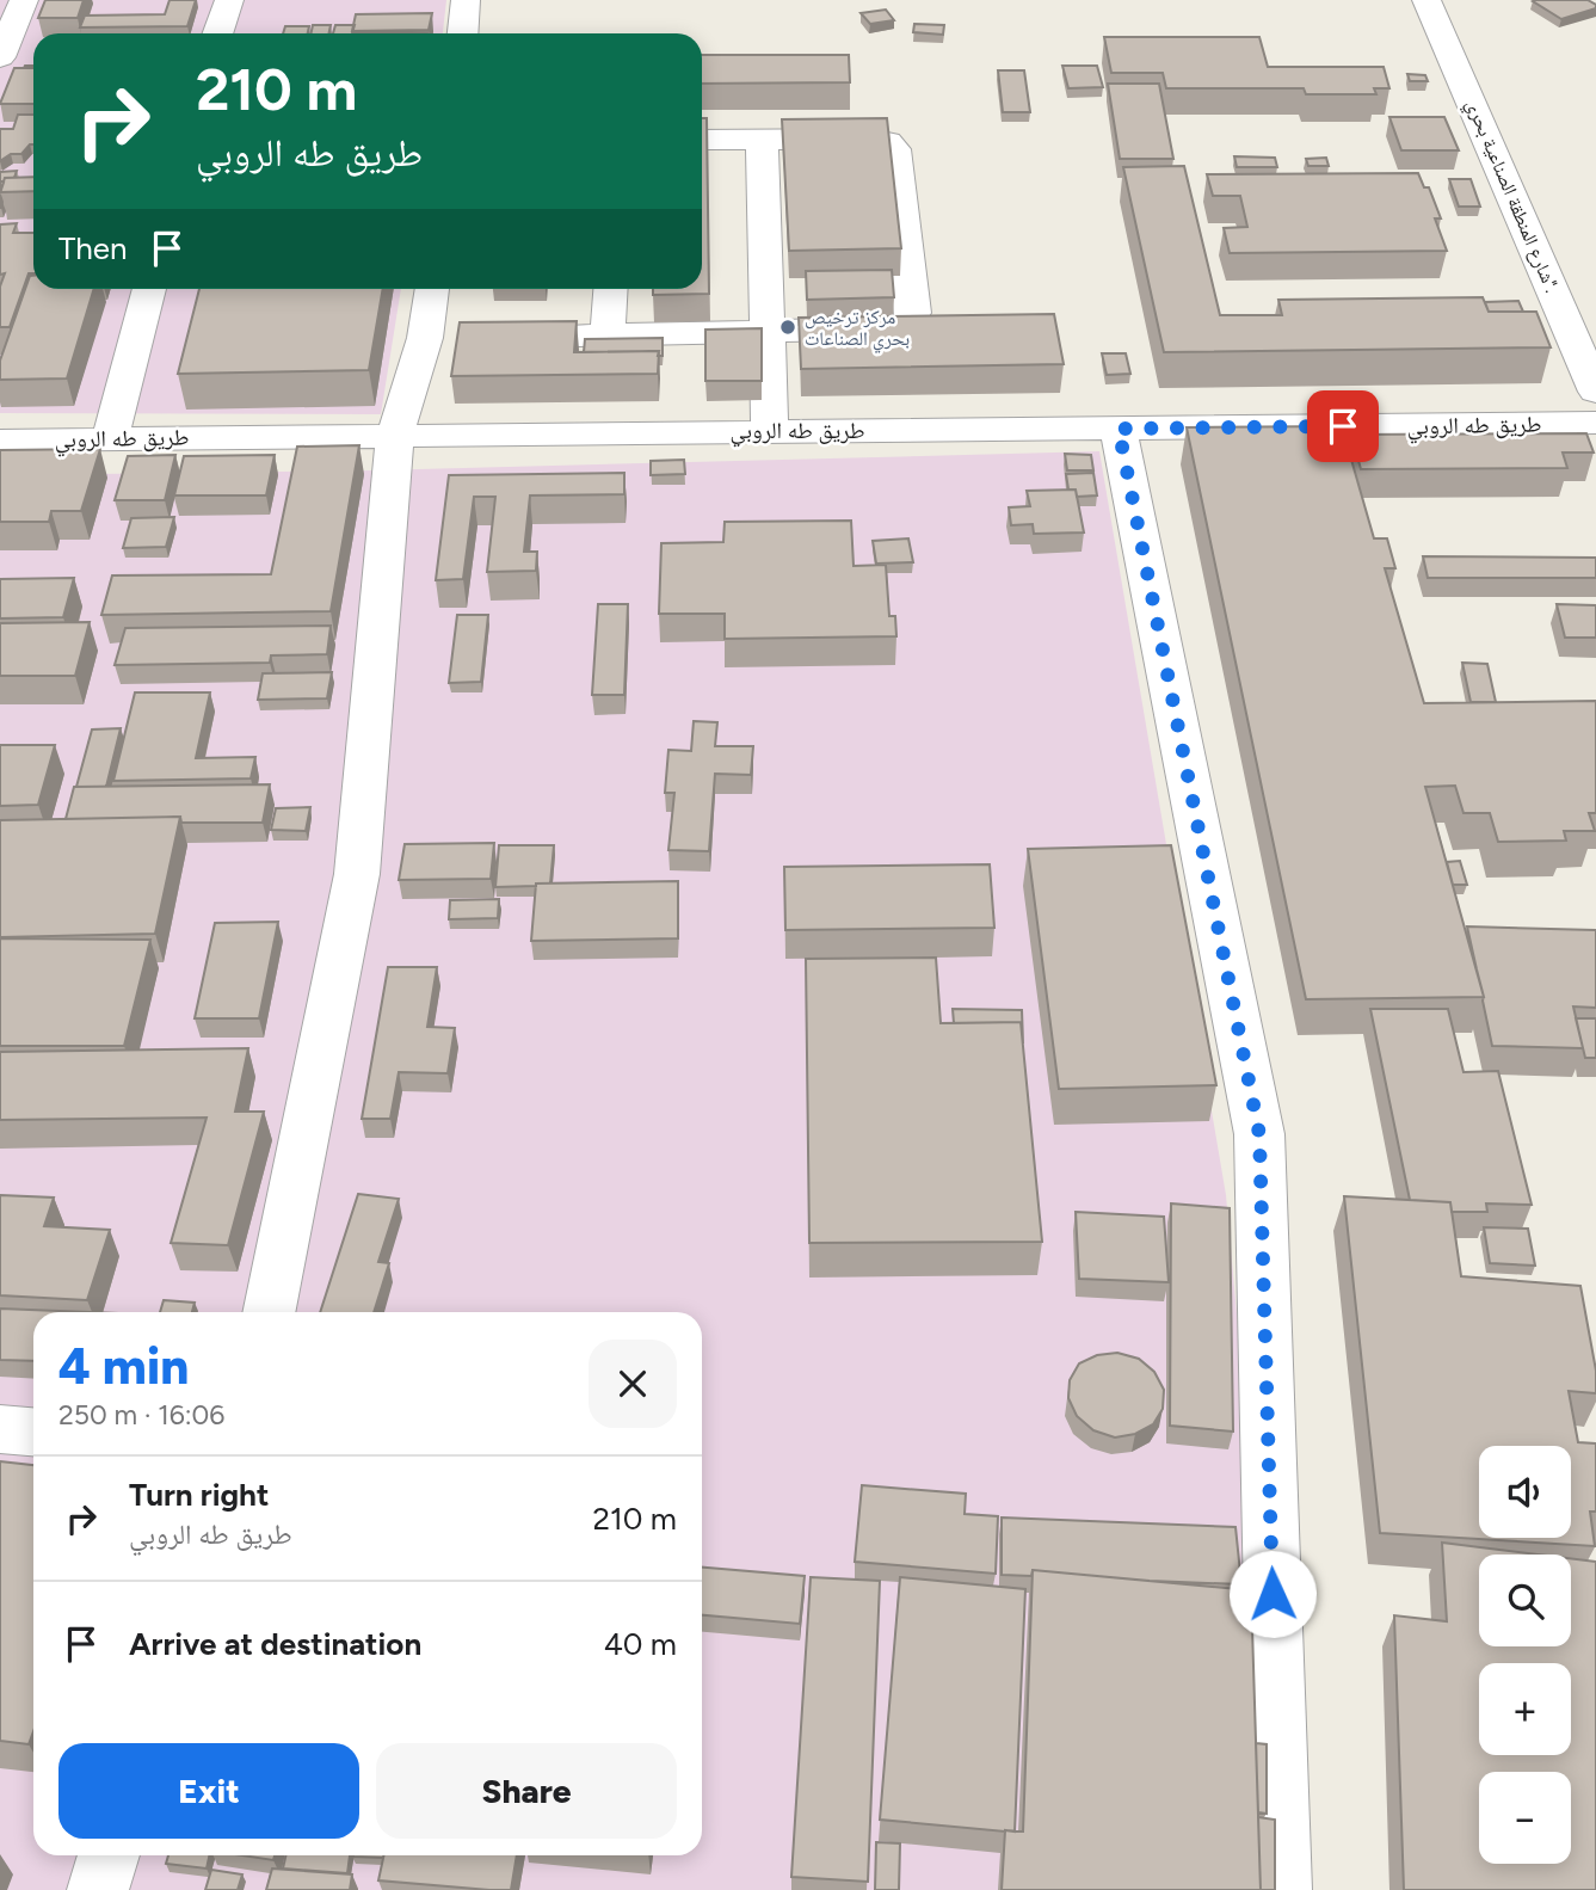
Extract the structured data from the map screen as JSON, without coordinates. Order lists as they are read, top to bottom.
{
  "streets": {
    "street": ["شارع المنطقة الصناعية بحري\".", "طريق طه الروبي"]
  },
  "places": ["مركز ترخيص بحري الصناعات"],
  "page": {
    "turn": ["210 m", "طريق طه الروبي"],
    "then": "Then",
    "heading": ["4 min", "250 m · 16:06"],
    "map_buttons": ["+", "−"],
    "list": [
      {
        "name": "Turn right",
        "note": "طريق طه الروبي",
        "value": "210 m"
      },
      {
        "name": "Arrive at destination",
        "value": "40 m"
      }
    ],
    "buttons": ["Exit", "Share"]
  }
}
